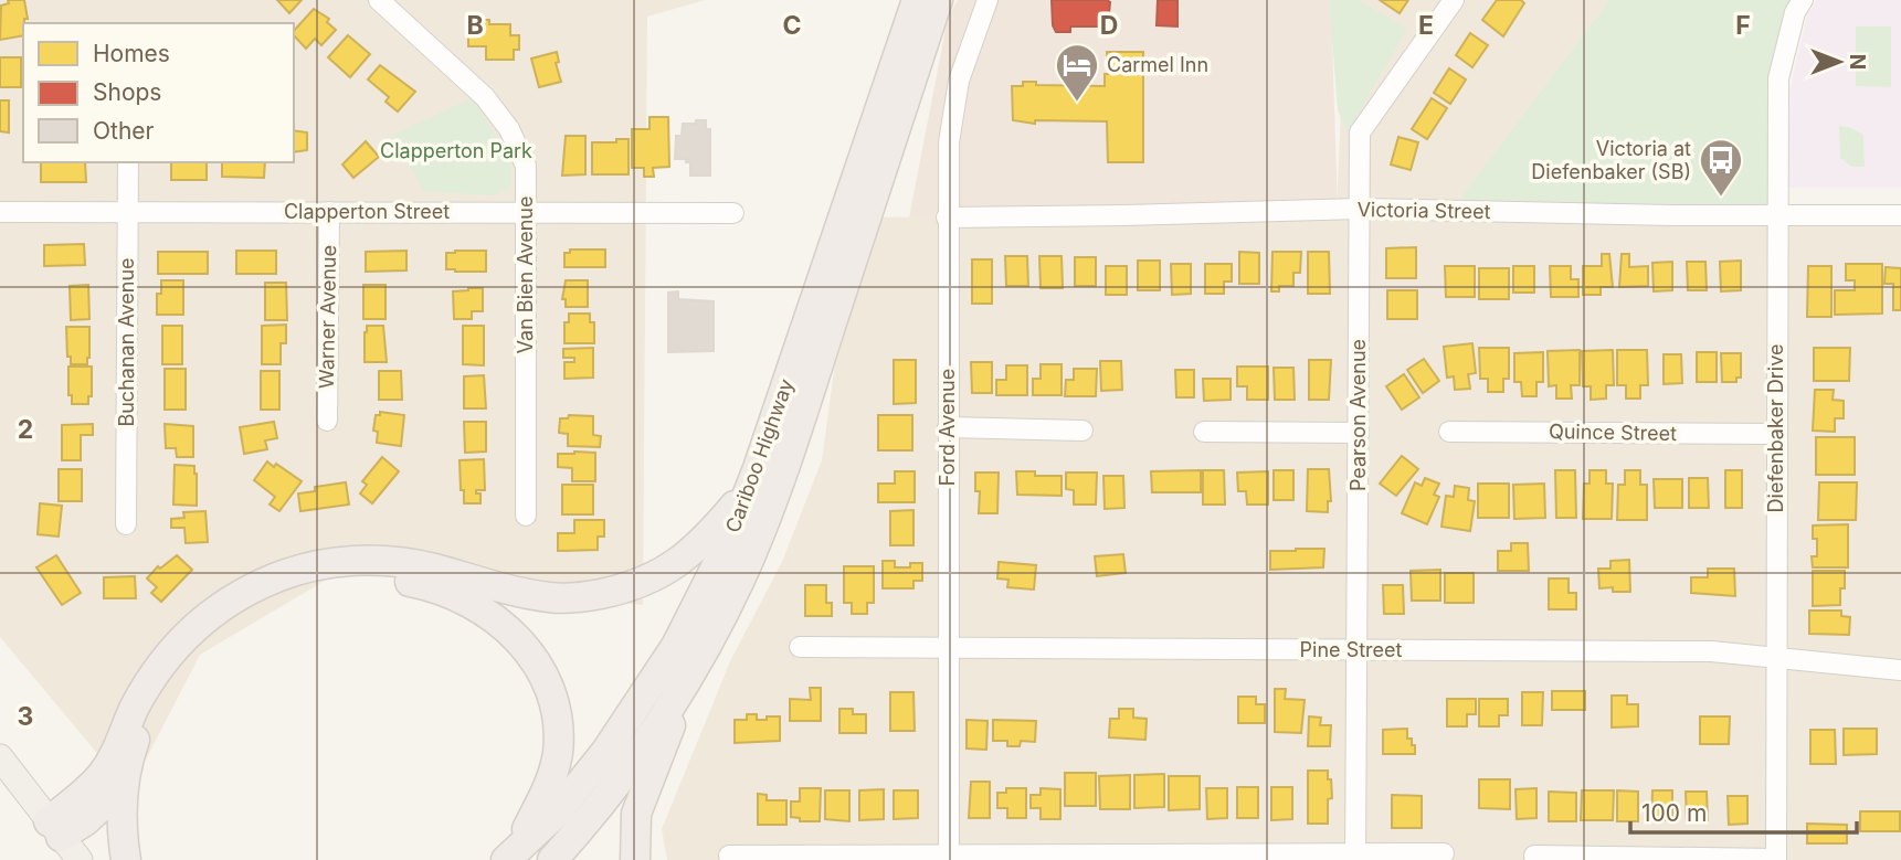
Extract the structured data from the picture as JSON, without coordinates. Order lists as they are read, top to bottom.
{
  "streets": {
    "highway": ["Cariboo Highway"],
    "street": [
      "Victoria Street",
      "Clapperton Street",
      "Van Bien Avenue",
      "Warner Avenue",
      "Buchanan Avenue",
      "Pearson Avenue",
      "Ford Avenue",
      "Diefenbaker Drive",
      "Quince Street",
      "Pine Street"
    ]
  },
  "crossings": [
    ["Victoria Street", "Pearson Avenue"],
    ["Victoria Street", "Ford Avenue"],
    ["Victoria Street", "Diefenbaker Drive"],
    ["Clapperton Street", "Van Bien Avenue"],
    ["Clapperton Street", "Warner Avenue"],
    ["Clapperton Street", "Buchanan Avenue"],
    ["Pearson Avenue", "Pine Street"],
    ["Ford Avenue", "Pine Street"],
    ["Diefenbaker Drive", "Quince Street"],
    ["Diefenbaker Drive", "Pine Street"]
  ],
  "parks": ["Clapperton Park"],
  "places": {
    "hotel": ["Carmel Inn"],
    "bus stop": ["Victoria at Diefenbaker (SB)"]
  },
  "legend": ["Homes", "Shops", "Other"],
  "scale_bar": "100 m",
  "north": "right",
  "grid": {
    "columns": [
      "B",
      "C",
      "D",
      "E",
      "F"
    ],
    "rows": ["2", "3"]
  }
}
